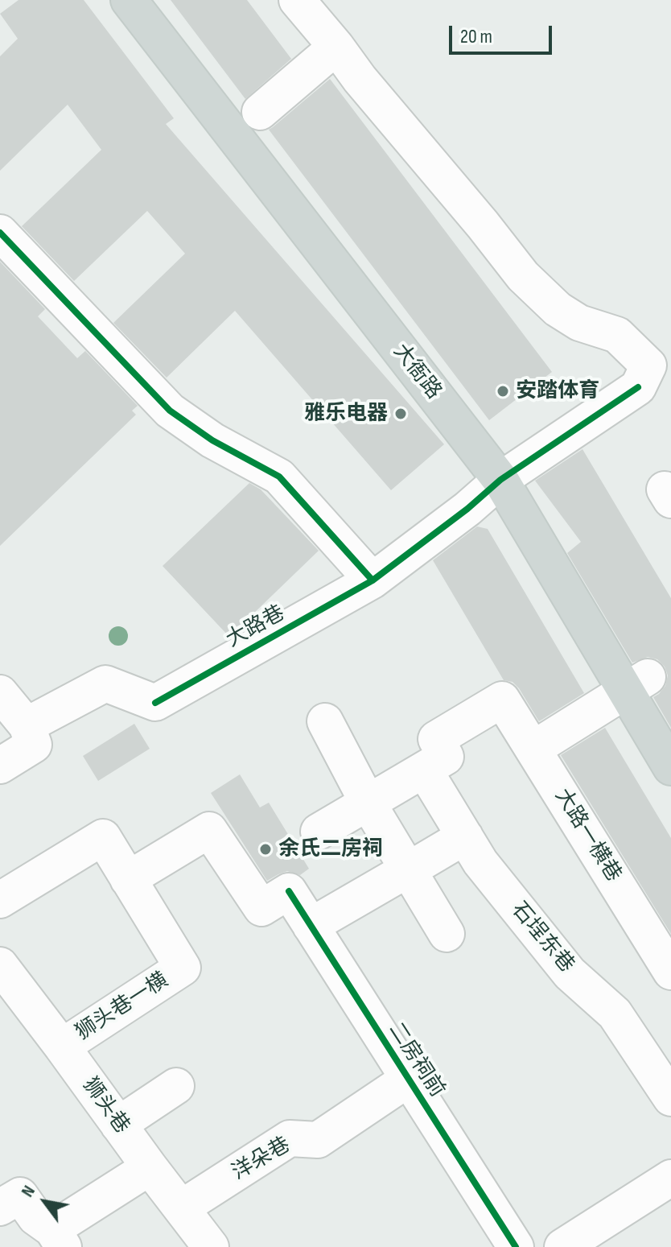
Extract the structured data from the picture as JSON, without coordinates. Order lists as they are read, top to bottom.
{
  "streets": {
    "main road": ["大衙路"],
    "street": [
      "大路巷",
      "大路一横巷",
      "石埕东巷",
      "狮头巷一横",
      "二房祠前",
      "狮头巷",
      "洋朵巷"
    ]
  },
  "crossings": [
    ["大衙路", "大路巷"],
    ["大路一横巷", "石埕东巷"],
    ["狮头巷一横", "二房祠前"],
    ["狮头巷一横", "狮头巷"],
    ["二房祠前", "洋朵巷"],
    ["狮头巷", "洋朵巷"]
  ],
  "places": ["安踏体育", "雅乐电器", "余氏二房祠"],
  "scale_bar": "20 m",
  "north": "top left"
}
